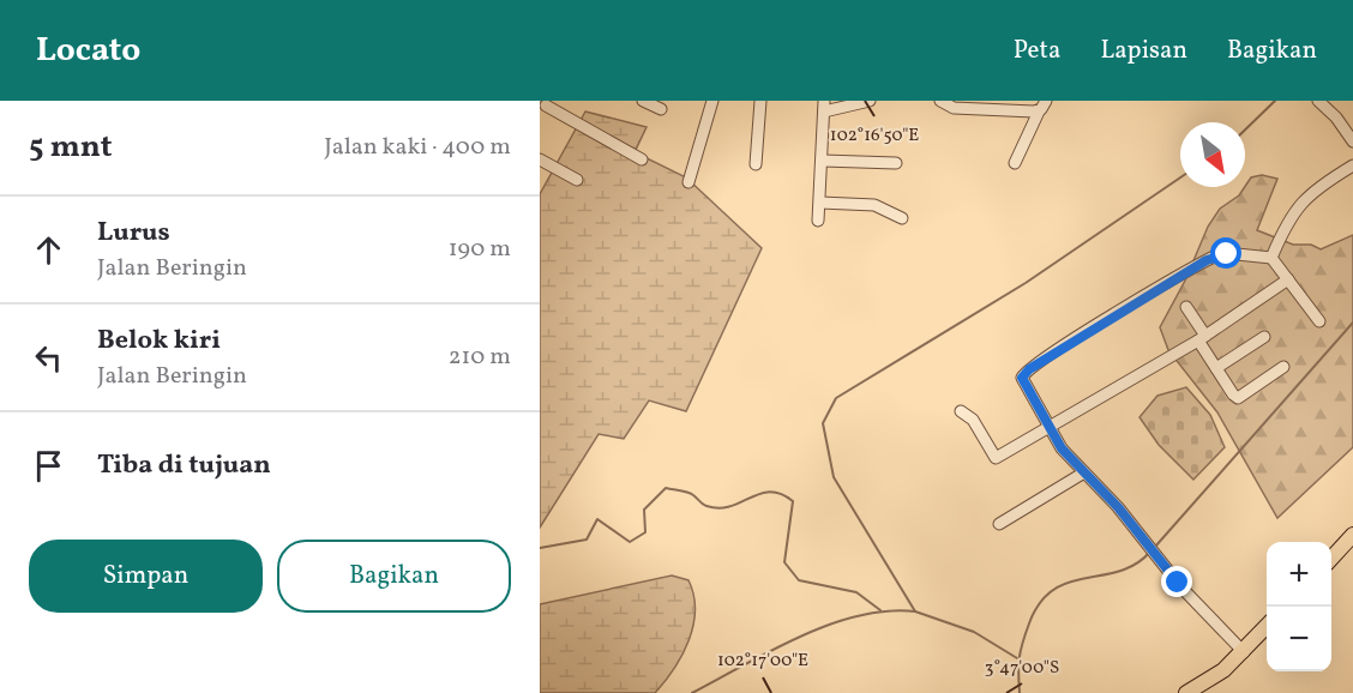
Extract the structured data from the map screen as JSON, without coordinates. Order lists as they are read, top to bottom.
{
  "north": "bottom right",
  "page": {
    "header": "Locato",
    "nav": ["Peta", "Lapisan", "Bagikan"],
    "heading": ["5 mnt", "Jalan kaki · 400 m"],
    "list": [
      ["Lurus", "Jalan Beringin", "190 m"],
      ["Belok kiri", "Jalan Beringin", "210 m"],
      "Tiba di tujuan"
    ],
    "buttons": ["Simpan", "Bagikan"],
    "map_buttons": ["+", "−"]
  },
  "coordinates": ["102°16'50\"E", "102°17'00\"E", "3°47'00\"S"]
}
